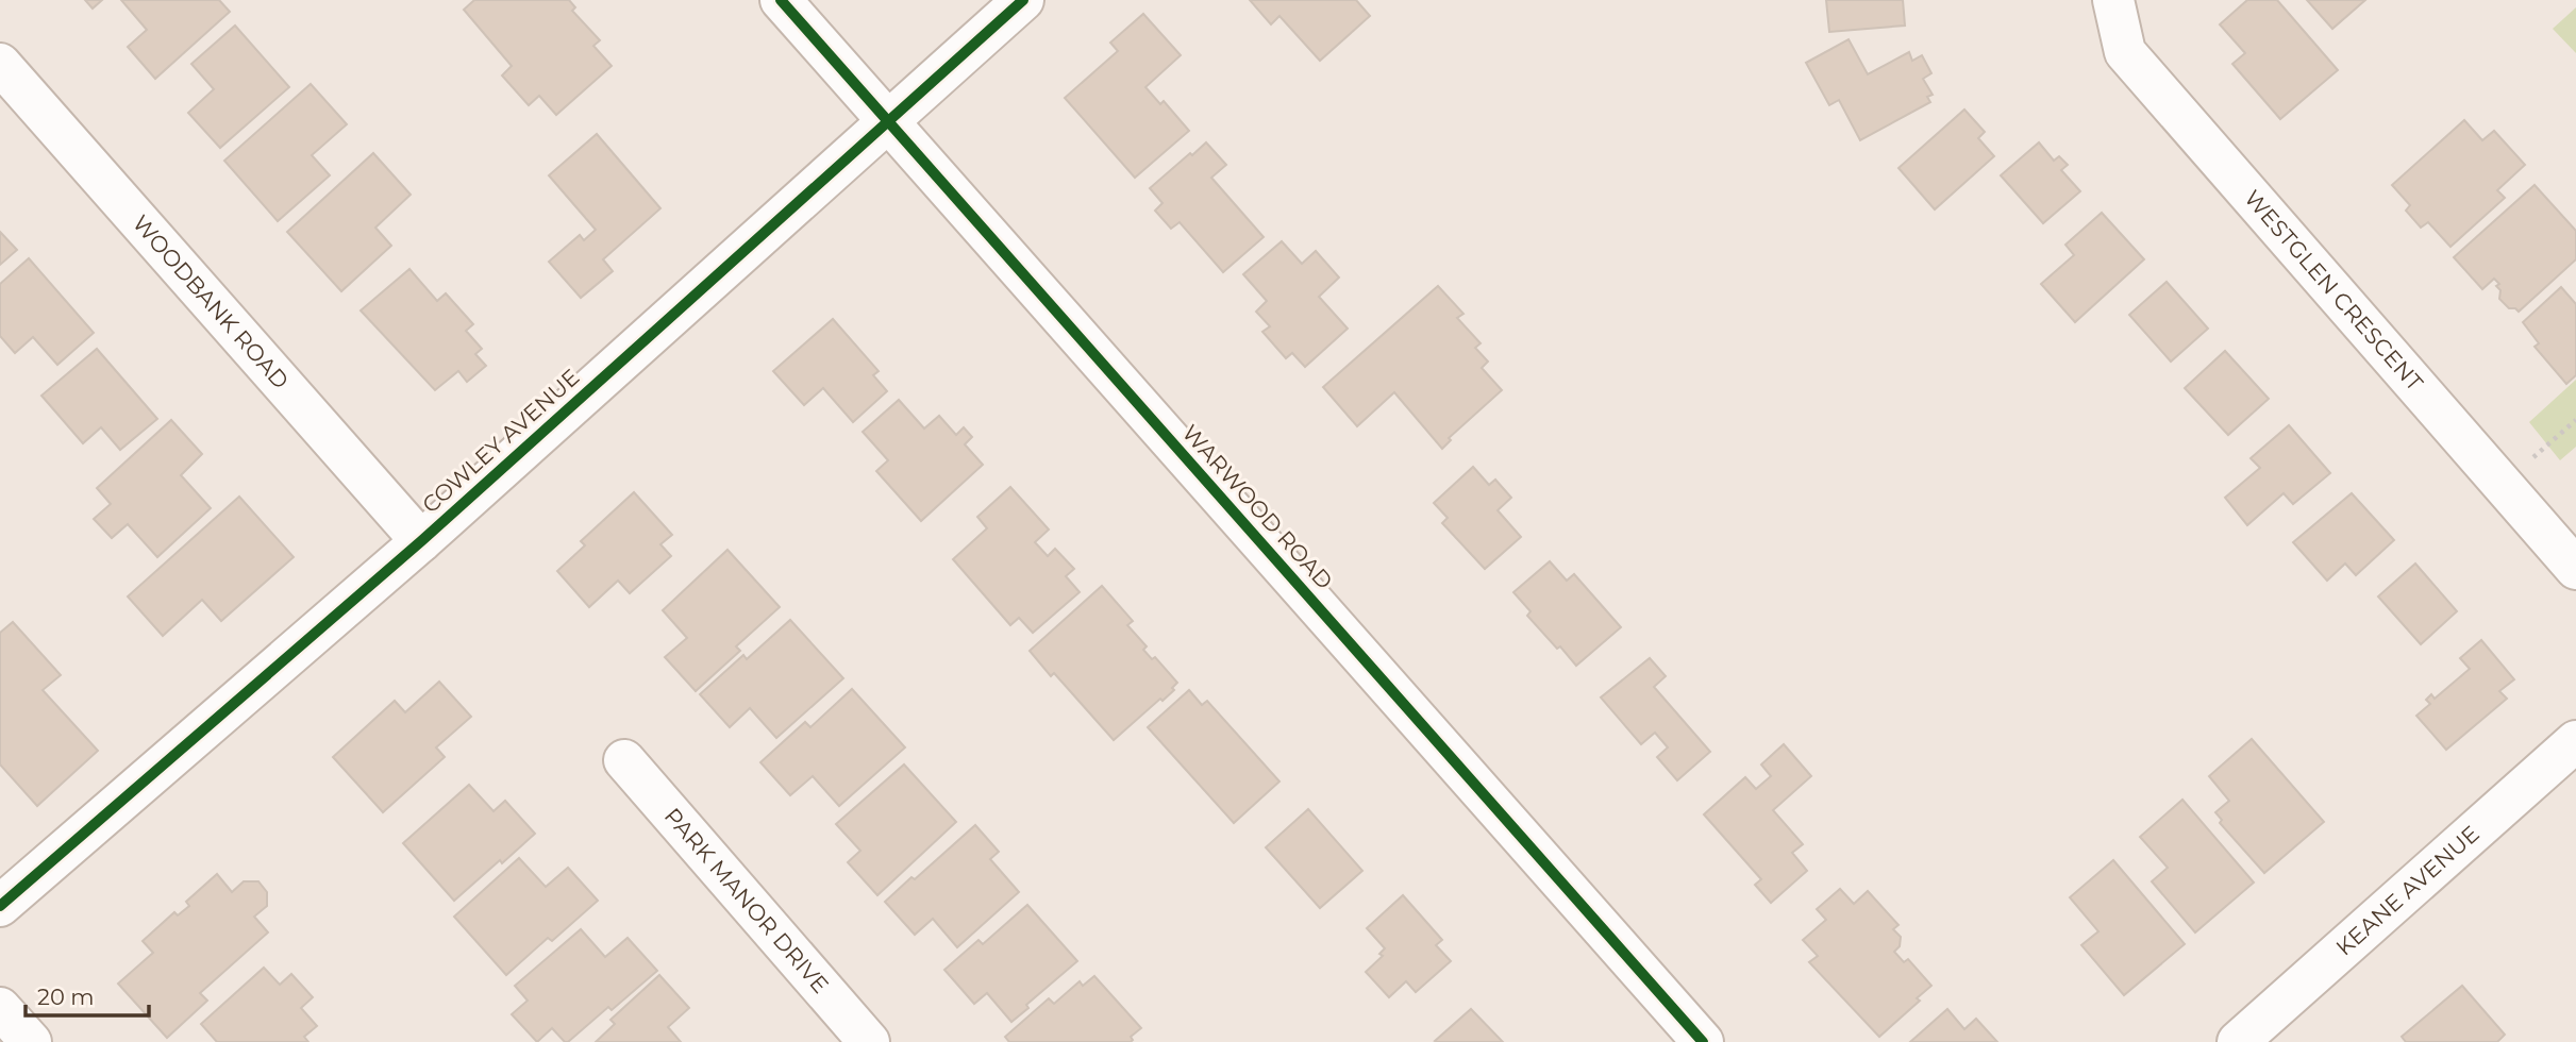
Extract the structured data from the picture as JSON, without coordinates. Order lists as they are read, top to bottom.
{
  "streets": {
    "street": [
      "WESTGLEN CRESCENT",
      "WOODBANK ROAD",
      "COWLEY AVENUE",
      "WARWOOD ROAD",
      "KEANE AVENUE",
      "PARK MANOR DRIVE"
    ]
  },
  "crossings": [
    ["WOODBANK ROAD", "COWLEY AVENUE"],
    ["COWLEY AVENUE", "WARWOOD ROAD"]
  ],
  "scale_bar": "20 m"
}
